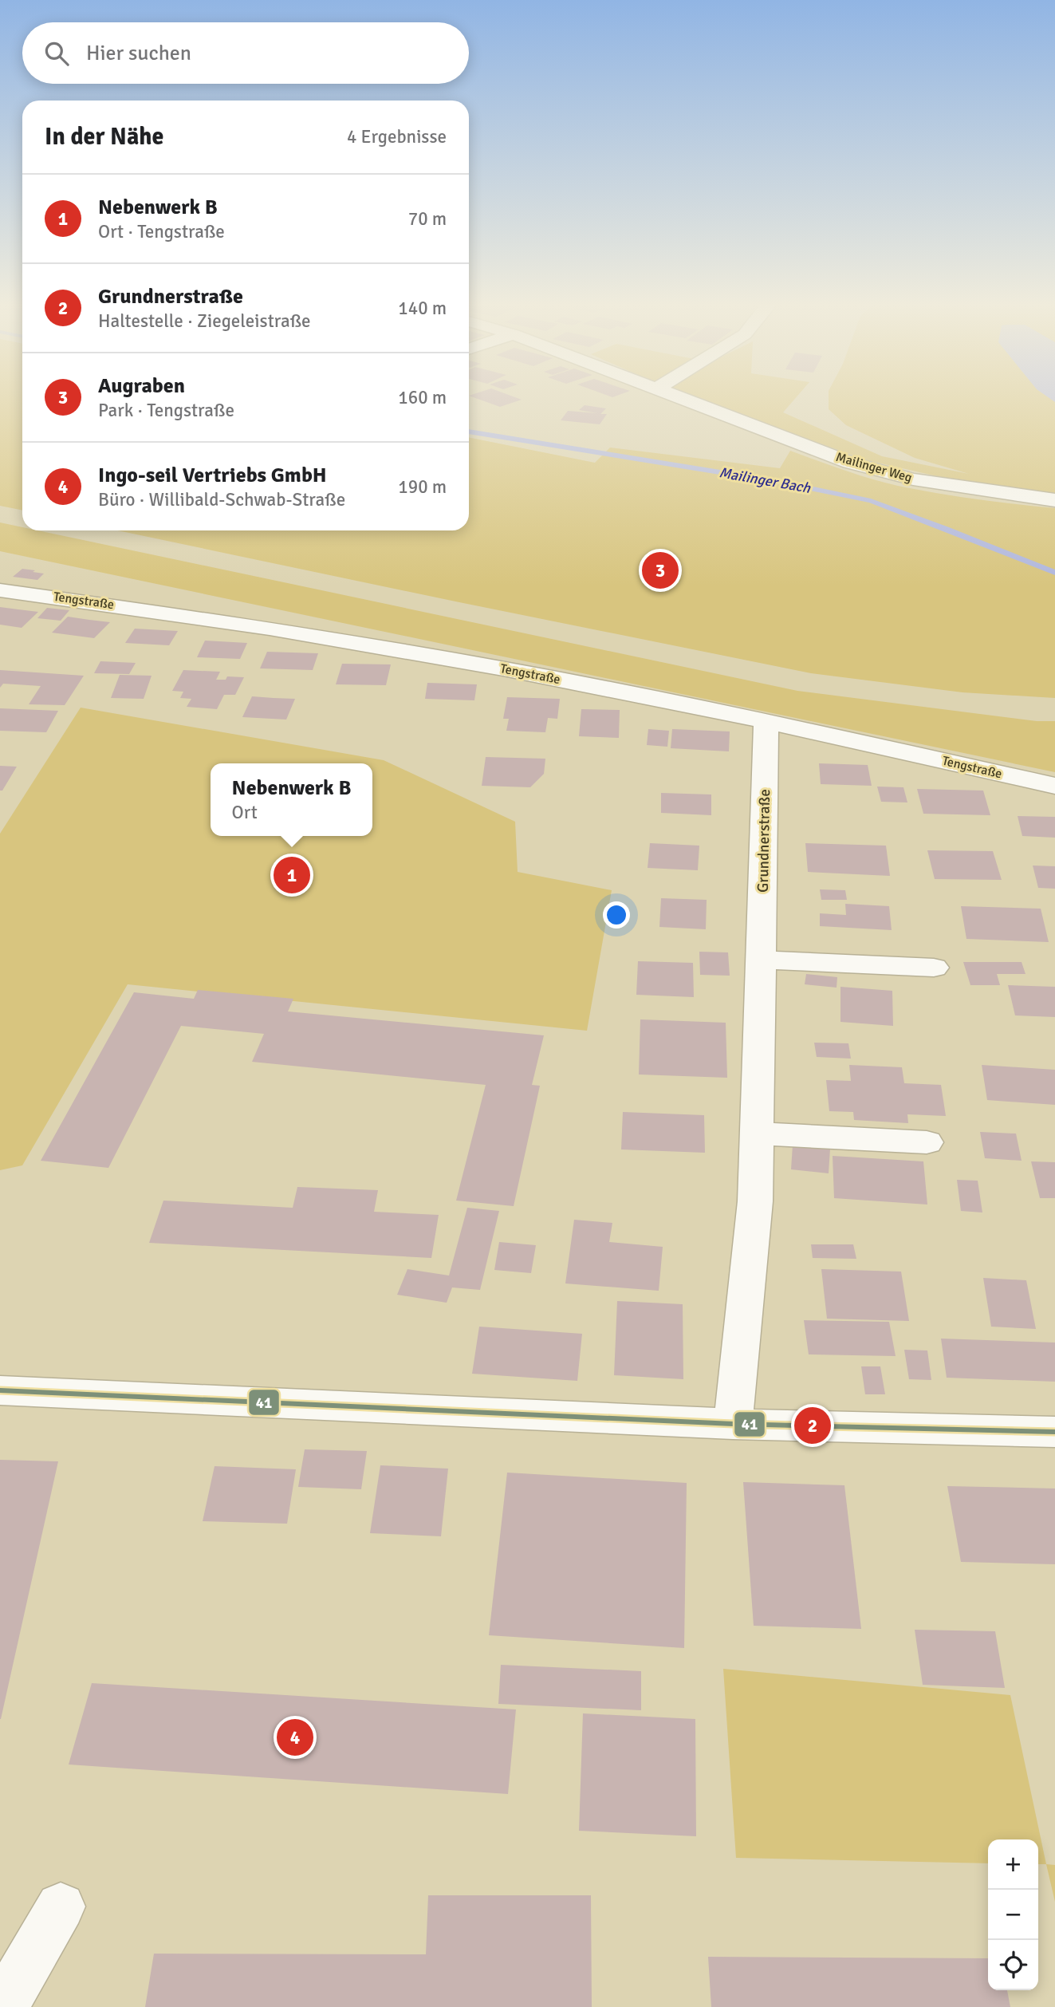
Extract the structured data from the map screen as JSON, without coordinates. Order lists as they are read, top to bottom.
{
  "streets": {
    "street": ["Mailinger Weg", "Tengstraße", "Grundnerstraße"]
  },
  "crossings": [
    ["Tengstraße", "Grundnerstraße"]
  ],
  "water": ["Mailinger Bach"],
  "lines": ["transit line 41"],
  "page": {
    "search": "Hier suchen",
    "heading": ["In der Nähe", "4 Ergebnisse"],
    "list": [
      {
        "mark": "1",
        "name": "Nebenwerk B",
        "note": "Ort · Tengstraße",
        "value": "70 m"
      },
      {
        "mark": "2",
        "name": "Grundnerstraße",
        "note": "Haltestelle · Ziegeleistraße",
        "value": "140 m"
      },
      {
        "mark": "3",
        "name": "Augraben",
        "note": "Park · Tengstraße",
        "value": "160 m"
      },
      {
        "mark": "4",
        "name": "Ingo-seil Vertriebs GmbH",
        "note": "Büro · Willibald-Schwab-Straße",
        "value": "190 m"
      }
    ],
    "pins": [
      "3",
      "1",
      "2",
      "4"
    ],
    "popup": ["Nebenwerk B", "Ort"],
    "map_buttons": ["+", "−"]
  }
}
